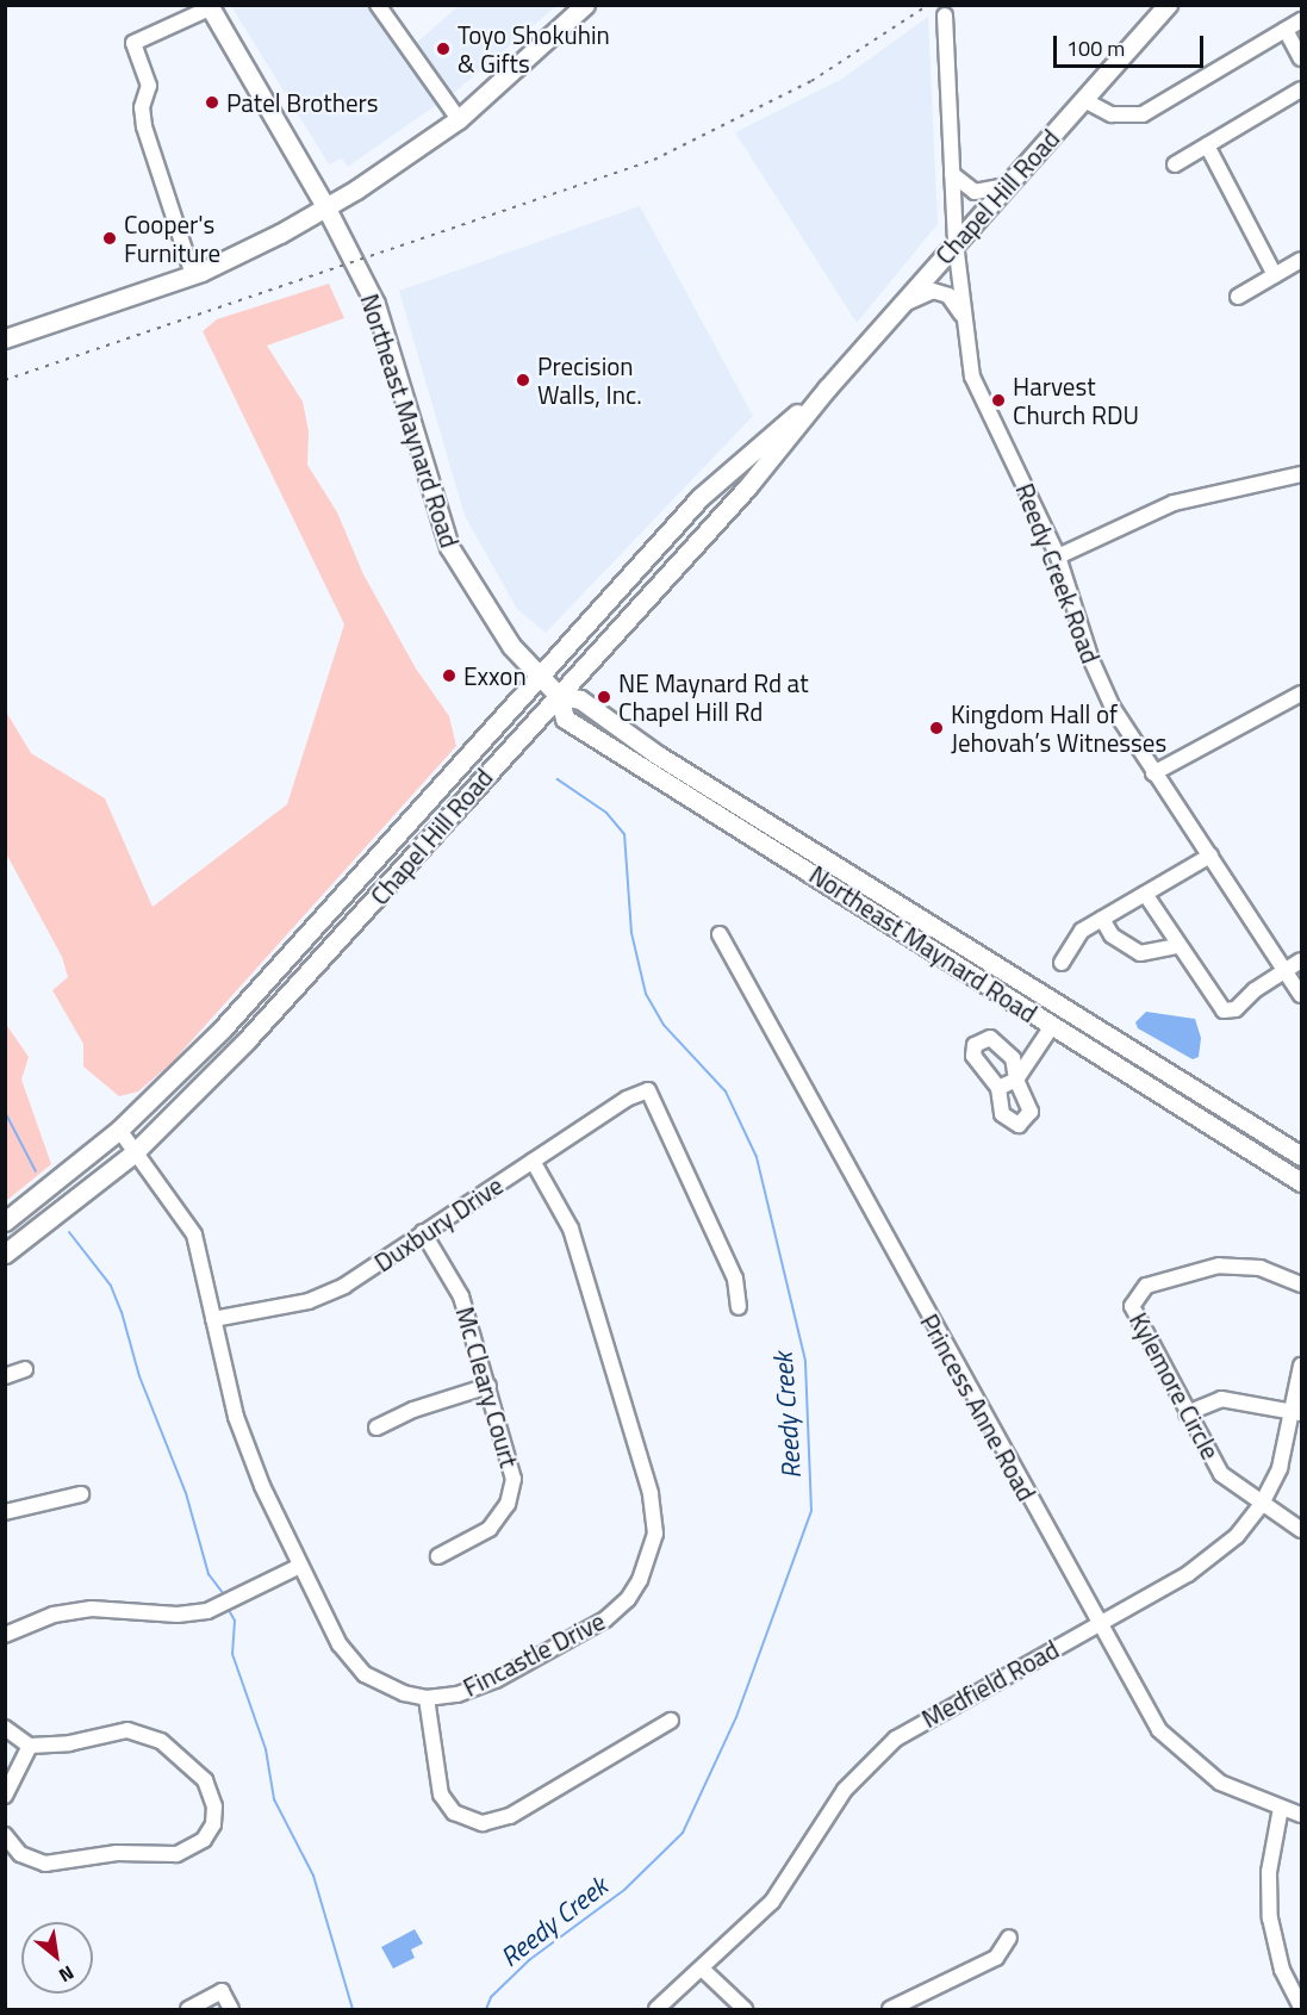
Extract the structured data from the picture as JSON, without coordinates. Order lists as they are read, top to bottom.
{
  "streets": {
    "main road": ["Chapel Hill Road", "Northeast Maynard Road"],
    "street": [
      "Reedy Creek Road",
      "Duxbury Drive",
      "Kylemore Circle",
      "Mc Cleary Court",
      "Princess Anne Road",
      "Fincastle Drive",
      "Medfield Road"
    ]
  },
  "crossings": [
    ["Chapel Hill Road", "Northeast Maynard Road"],
    ["Chapel Hill Road", "Reedy Creek Road"],
    ["Chapel Hill Road", "Fincastle Drive"],
    ["Duxbury Drive", "Mc Cleary Court"],
    ["Duxbury Drive", "Fincastle Drive"],
    ["Kylemore Circle", "Medfield Road"],
    ["Princess Anne Road", "Medfield Road"]
  ],
  "water": ["Reedy Creek"],
  "places": [
    "Toyo Shokuhin & Gifts",
    "Patel Brothers",
    "Cooper's Furniture",
    "Precision Walls, Inc.",
    "Harvest Church RDU",
    "Exxon",
    "NE Maynard Rd at Chapel Hill Rd",
    "Kingdom Hall of Jehovah’s Witnesses"
  ],
  "scale_bar": "100 m",
  "north": "bottom right"
}
